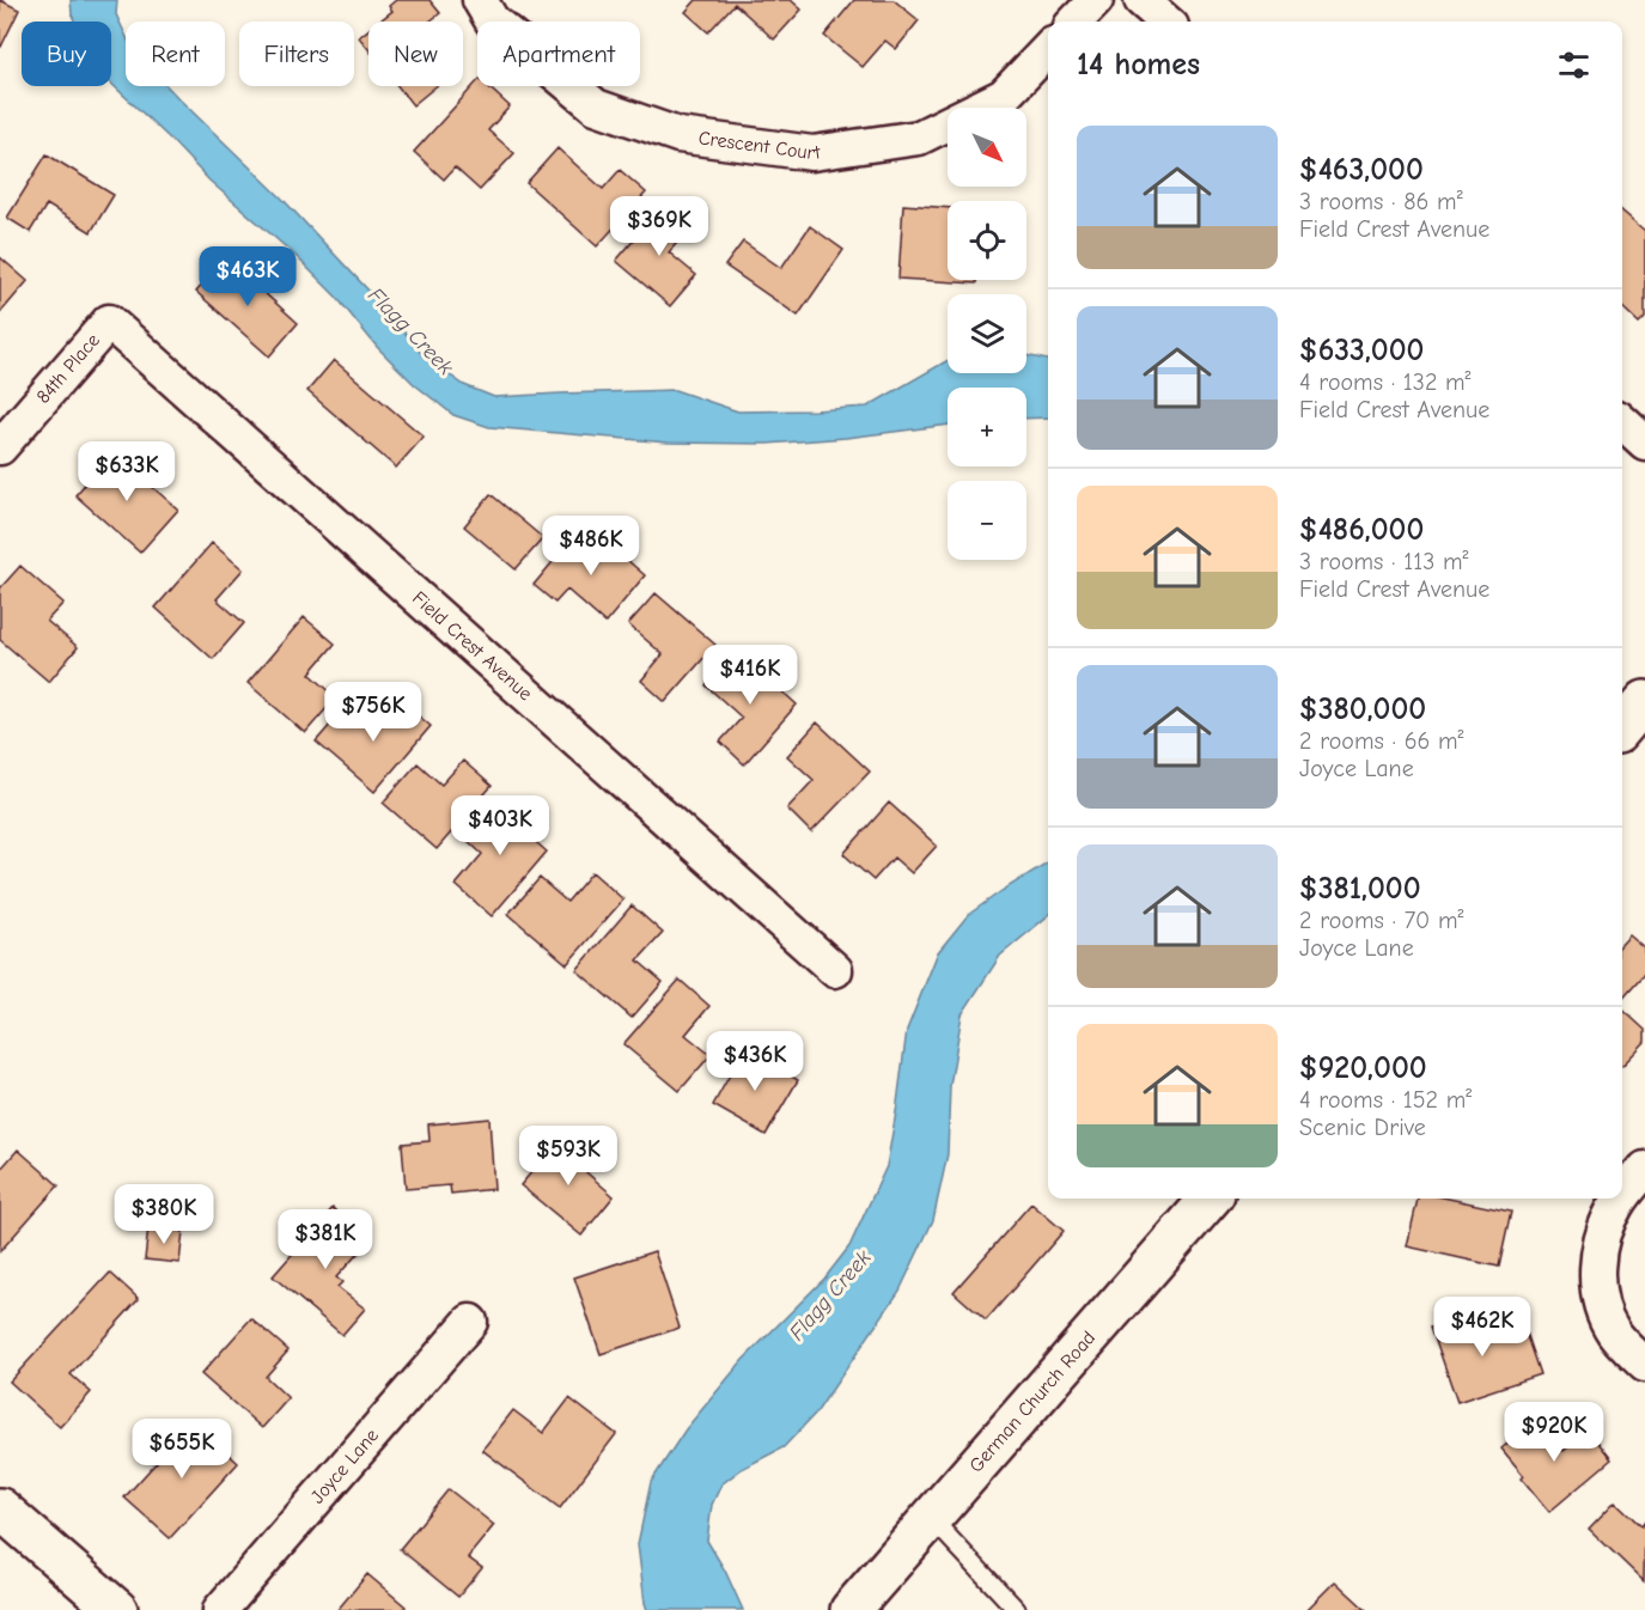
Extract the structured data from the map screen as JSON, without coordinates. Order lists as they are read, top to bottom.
{
  "streets": {
    "street": [
      "Crescent Court",
      "84th Place",
      "Field Crest Avenue",
      "German Church Road",
      "Joyce Lane"
    ]
  },
  "crossings": [
    ["84th Place", "Field Crest Avenue"]
  ],
  "water": ["Flagg Creek"],
  "north": "bottom right",
  "page": {
    "chip": [
      "Buy",
      "Rent",
      "Filters",
      "New",
      "Apartment"
    ],
    "heading": "14 homes",
    "map_buttons": ["+", "−"],
    "list": [
      {
        "name": "$463,000",
        "note": "3 rooms · 86 m² · Field Crest Avenue"
      },
      {
        "name": "$633,000",
        "note": "4 rooms · 132 m² · Field Crest Avenue"
      },
      {
        "name": "$486,000",
        "note": "3 rooms · 113 m² · Field Crest Avenue"
      },
      {
        "name": "$380,000",
        "note": "2 rooms · 66 m² · Joyce Lane"
      },
      {
        "name": "$381,000",
        "note": "2 rooms · 70 m² · Joyce Lane"
      },
      {
        "name": "$920,000",
        "note": "4 rooms · 152 m² · Scenic Drive"
      }
    ],
    "price": [
      "$369K",
      "$463K",
      "$633K",
      "$486K",
      "$416K",
      "$756K",
      "$403K",
      "$436K",
      "$593K",
      "$380K",
      "$381K",
      "$462K",
      "$920K",
      "$655K"
    ]
  }
}
